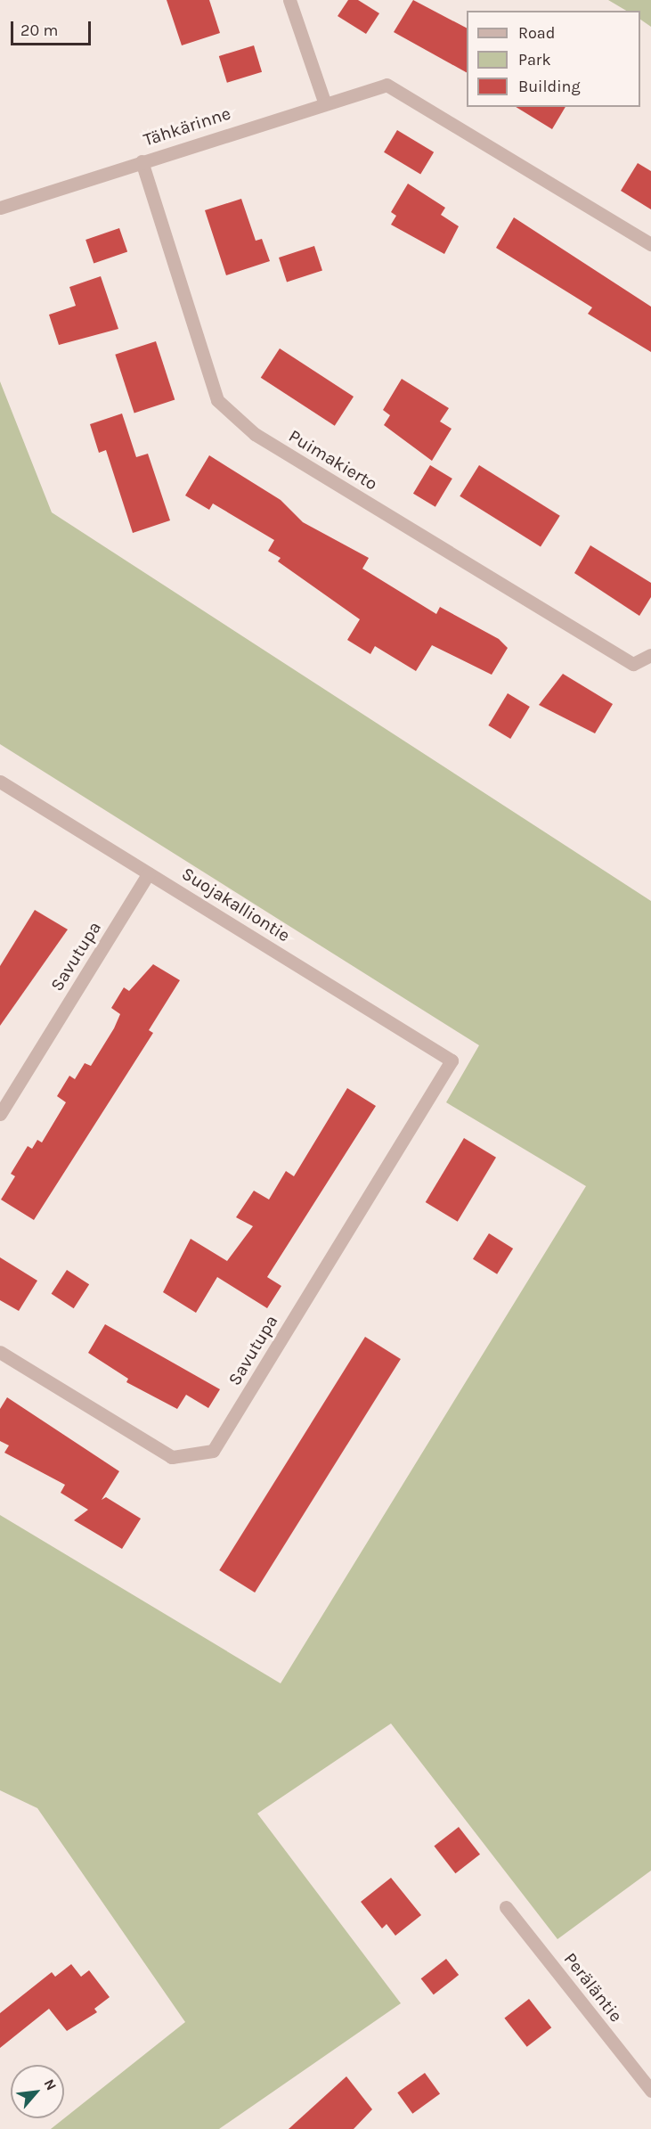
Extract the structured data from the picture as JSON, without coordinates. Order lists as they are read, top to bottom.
{
  "streets": {
    "street": [
      "Tähkärinne",
      "Puimakierto",
      "Suojakalliontie",
      "Savutupa",
      "Peräläntie"
    ]
  },
  "crossings": [
    ["Tähkärinne", "Puimakierto"],
    ["Suojakalliontie", "Savutupa"]
  ],
  "legend": ["Road", "Park", "Building"],
  "scale_bar": "20 m",
  "north": "top right"
}
